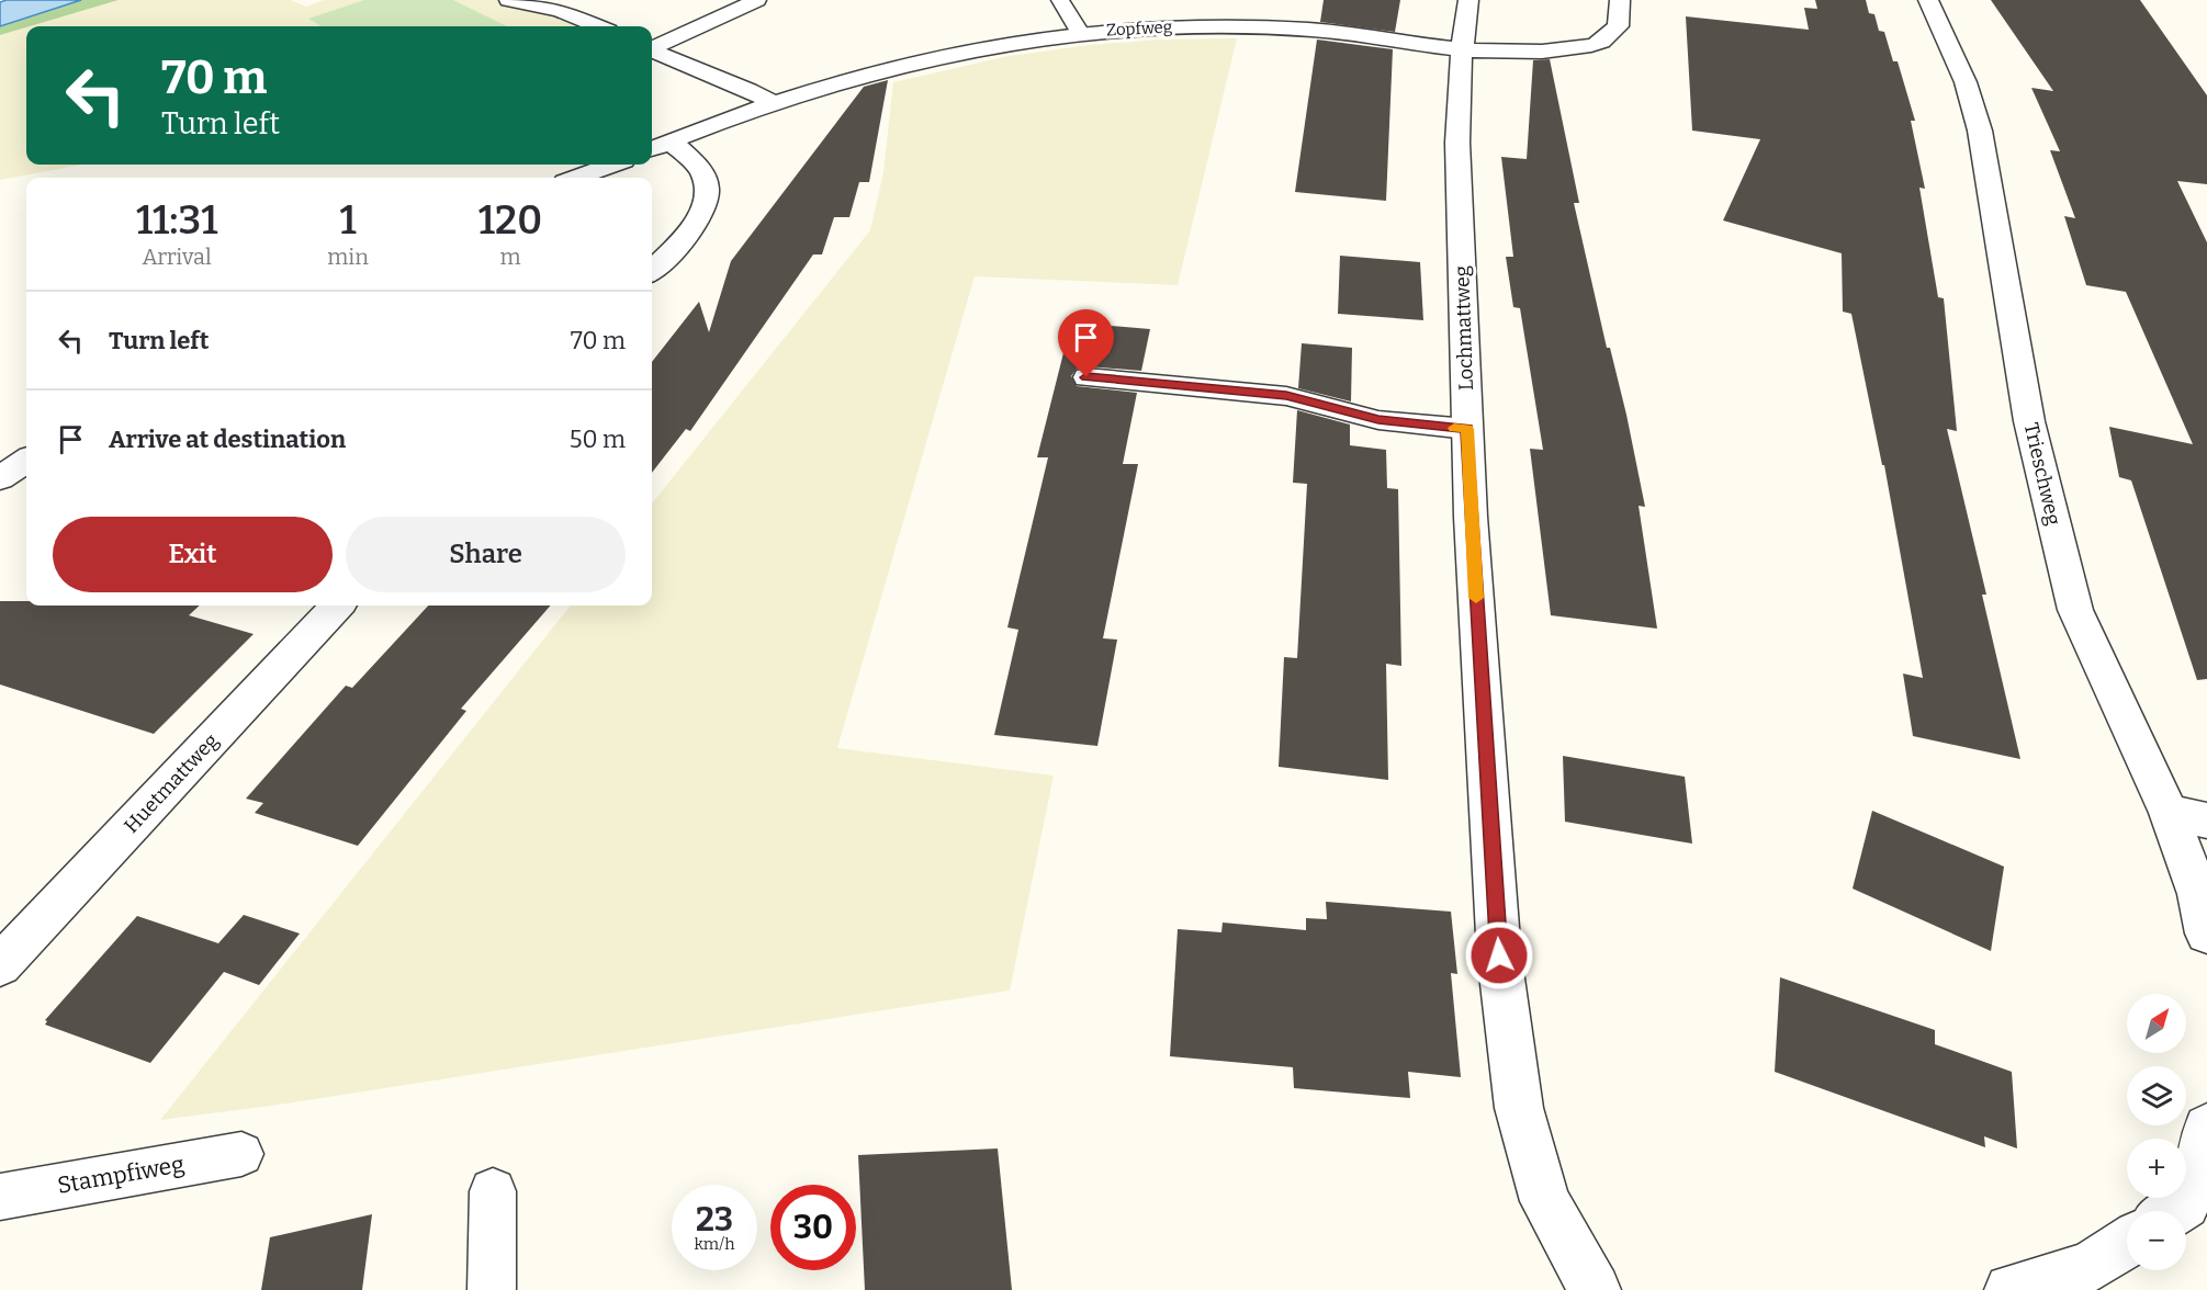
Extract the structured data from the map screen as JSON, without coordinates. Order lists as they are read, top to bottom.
{
  "streets": {
    "street": [
      "Zopfweg",
      "Lochmattweg",
      "Trieschweg",
      "Huetmattweg"
    ],
    "lane": ["Stampfiweg"]
  },
  "crossings": [
    ["Zopfweg", "Lochmattweg"]
  ],
  "north": "top right",
  "page": {
    "turn": ["70 m", "Turn left"],
    "eta": [
      "11:31",
      "Arrival",
      "1",
      "min",
      "120",
      "m"
    ],
    "list": [
      {
        "name": "Turn left",
        "value": "70 m"
      },
      {
        "name": "Arrive at destination",
        "value": "50 m"
      }
    ],
    "buttons": ["Exit", "Share"],
    "map_buttons": ["+", "−"],
    "speed": "23 km/h",
    "limit": "30"
  }
}
